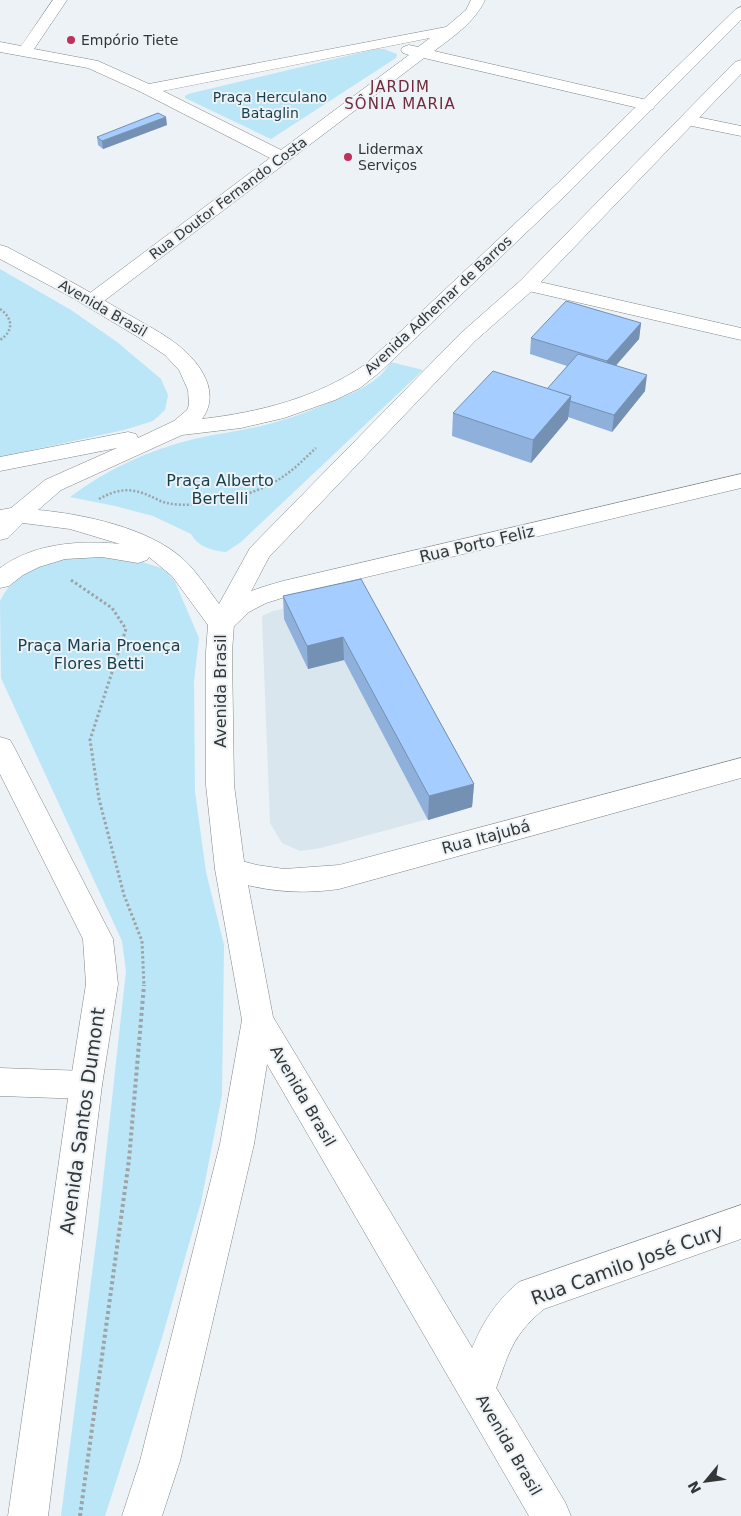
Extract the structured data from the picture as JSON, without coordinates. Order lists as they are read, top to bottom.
{
  "streets": {
    "main road": [
      "Rua Doutor Fernando Costa",
      "Avenida Adhemar de Barros",
      "Avenida Brasil",
      "Rua Porto Feliz",
      "Rua Itajubá",
      "Avenida Santos Dumont",
      "Rua Camilo José Cury"
    ]
  },
  "crossings": [
    ["Rua Doutor Fernando Costa", "Avenida Brasil"],
    ["Avenida Adhemar de Barros", "Avenida Brasil"],
    ["Avenida Brasil", "Rua Porto Feliz"],
    ["Avenida Brasil", "Rua Itajubá"],
    ["Avenida Brasil", "Rua Camilo José Cury"]
  ],
  "districts": ["JARDIM SÔNIA MARIA"],
  "parks": ["Praça Herculano Bataglin", "Praça Alberto Bertelli", "Praça Maria Proença Flores Betti"],
  "places": ["Empório Tiete", "Lidermax Serviços"],
  "north": "bottom left"
}
